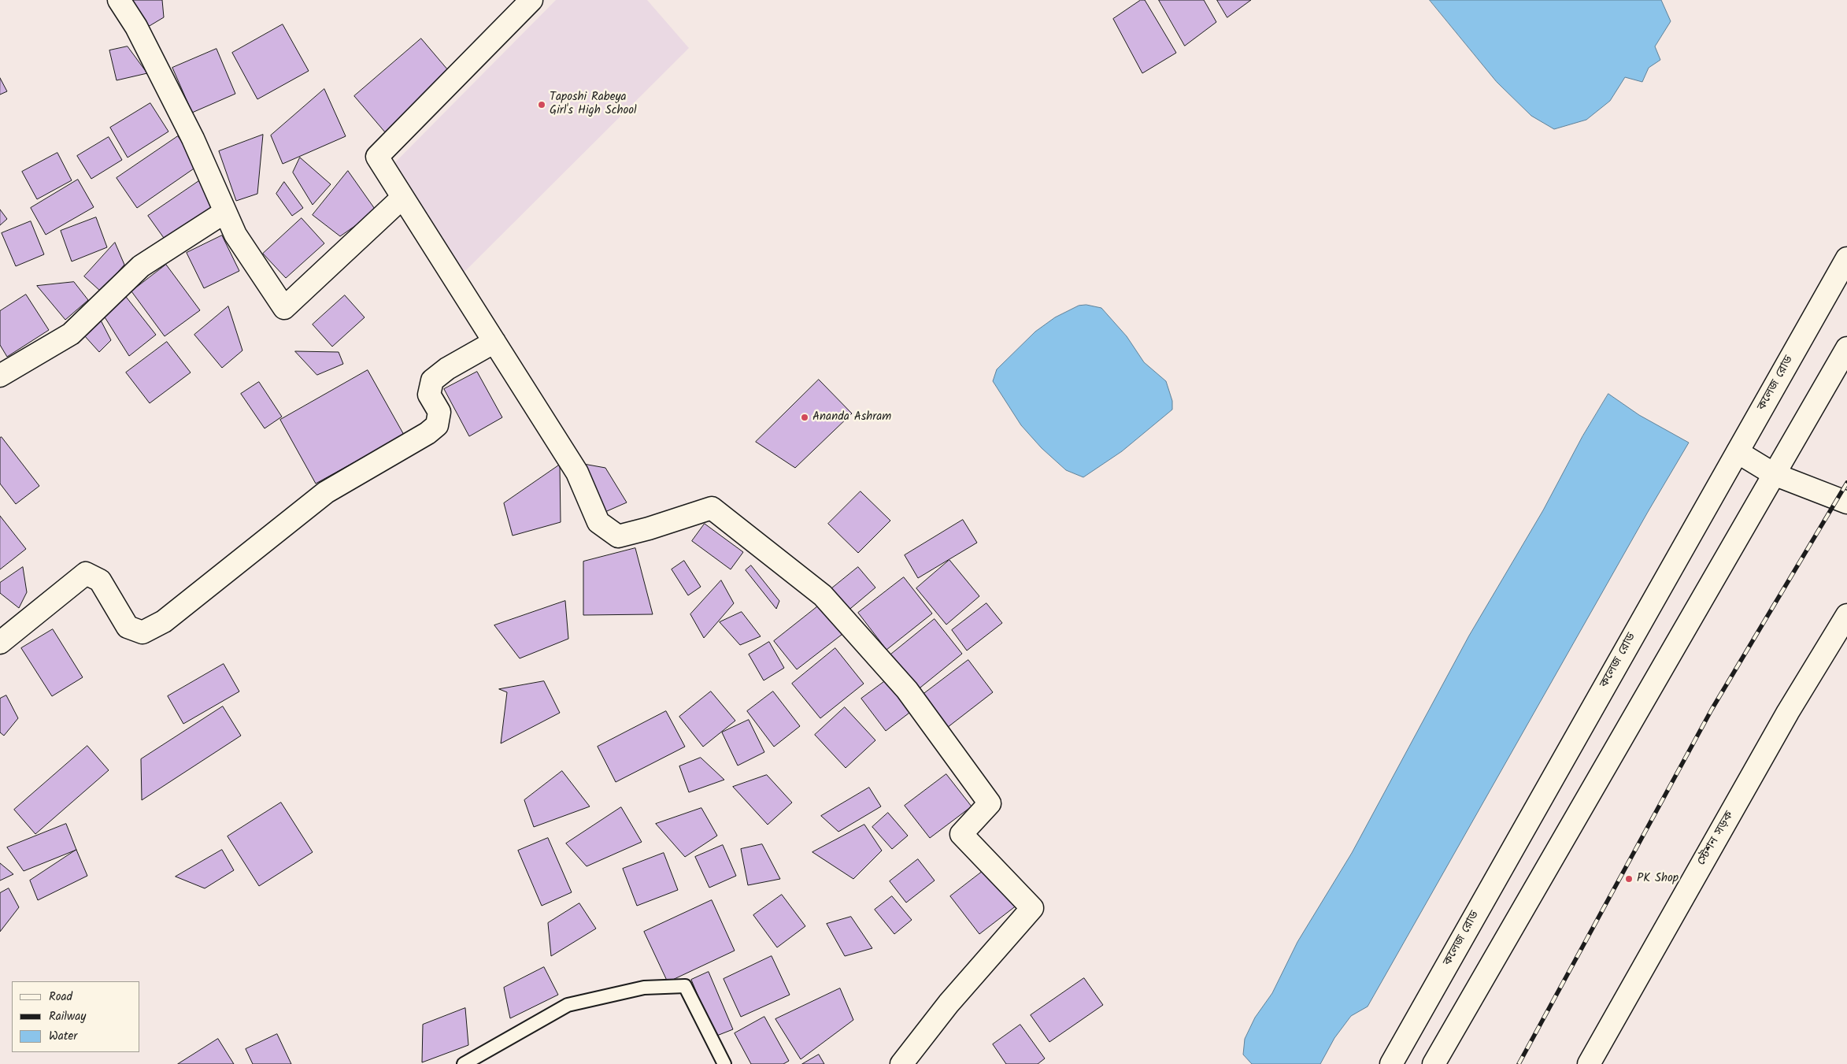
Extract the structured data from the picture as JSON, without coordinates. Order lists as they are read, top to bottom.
{
  "streets": {
    "main road": ["কলেজ রোড", "স্টেশন সড়ক"]
  },
  "places": ["Taposhi Rabeya Girl's High School", "Ananda Ashram", "PK Shop"],
  "legend": ["Road", "Railway", "Water"]
}
